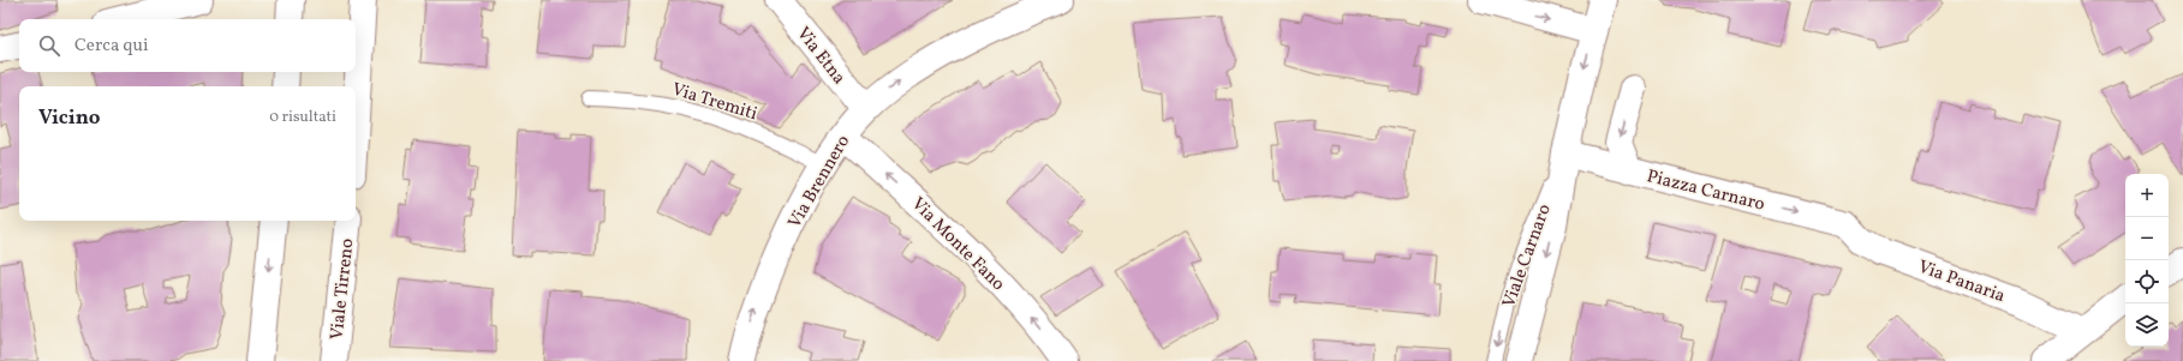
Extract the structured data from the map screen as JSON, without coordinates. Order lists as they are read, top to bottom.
{
  "streets": {
    "street": [
      "Via Etna",
      "Via Brennero",
      "Piazza Carnaro",
      "Via Monte Fano",
      "Viale Carnaro",
      "Via Panaria",
      "Viale Tirreno"
    ],
    "lane": ["Via Tremiti"]
  },
  "crossings": [
    ["Via Etna", "Via Brennero"],
    ["Via Tremiti", "Via Brennero"],
    ["Via Brennero", "Via Monte Fano"],
    ["Piazza Carnaro", "Viale Carnaro"],
    ["Piazza Carnaro", "Via Panaria"]
  ],
  "one_way": [
    "Via Brennero",
    "Piazza Carnaro",
    "Via Monte Fano",
    "Viale Carnaro"
  ],
  "page": {
    "search": "Cerca qui",
    "heading": ["Vicino", "0 risultati"],
    "map_buttons": ["+", "−"]
  }
}
